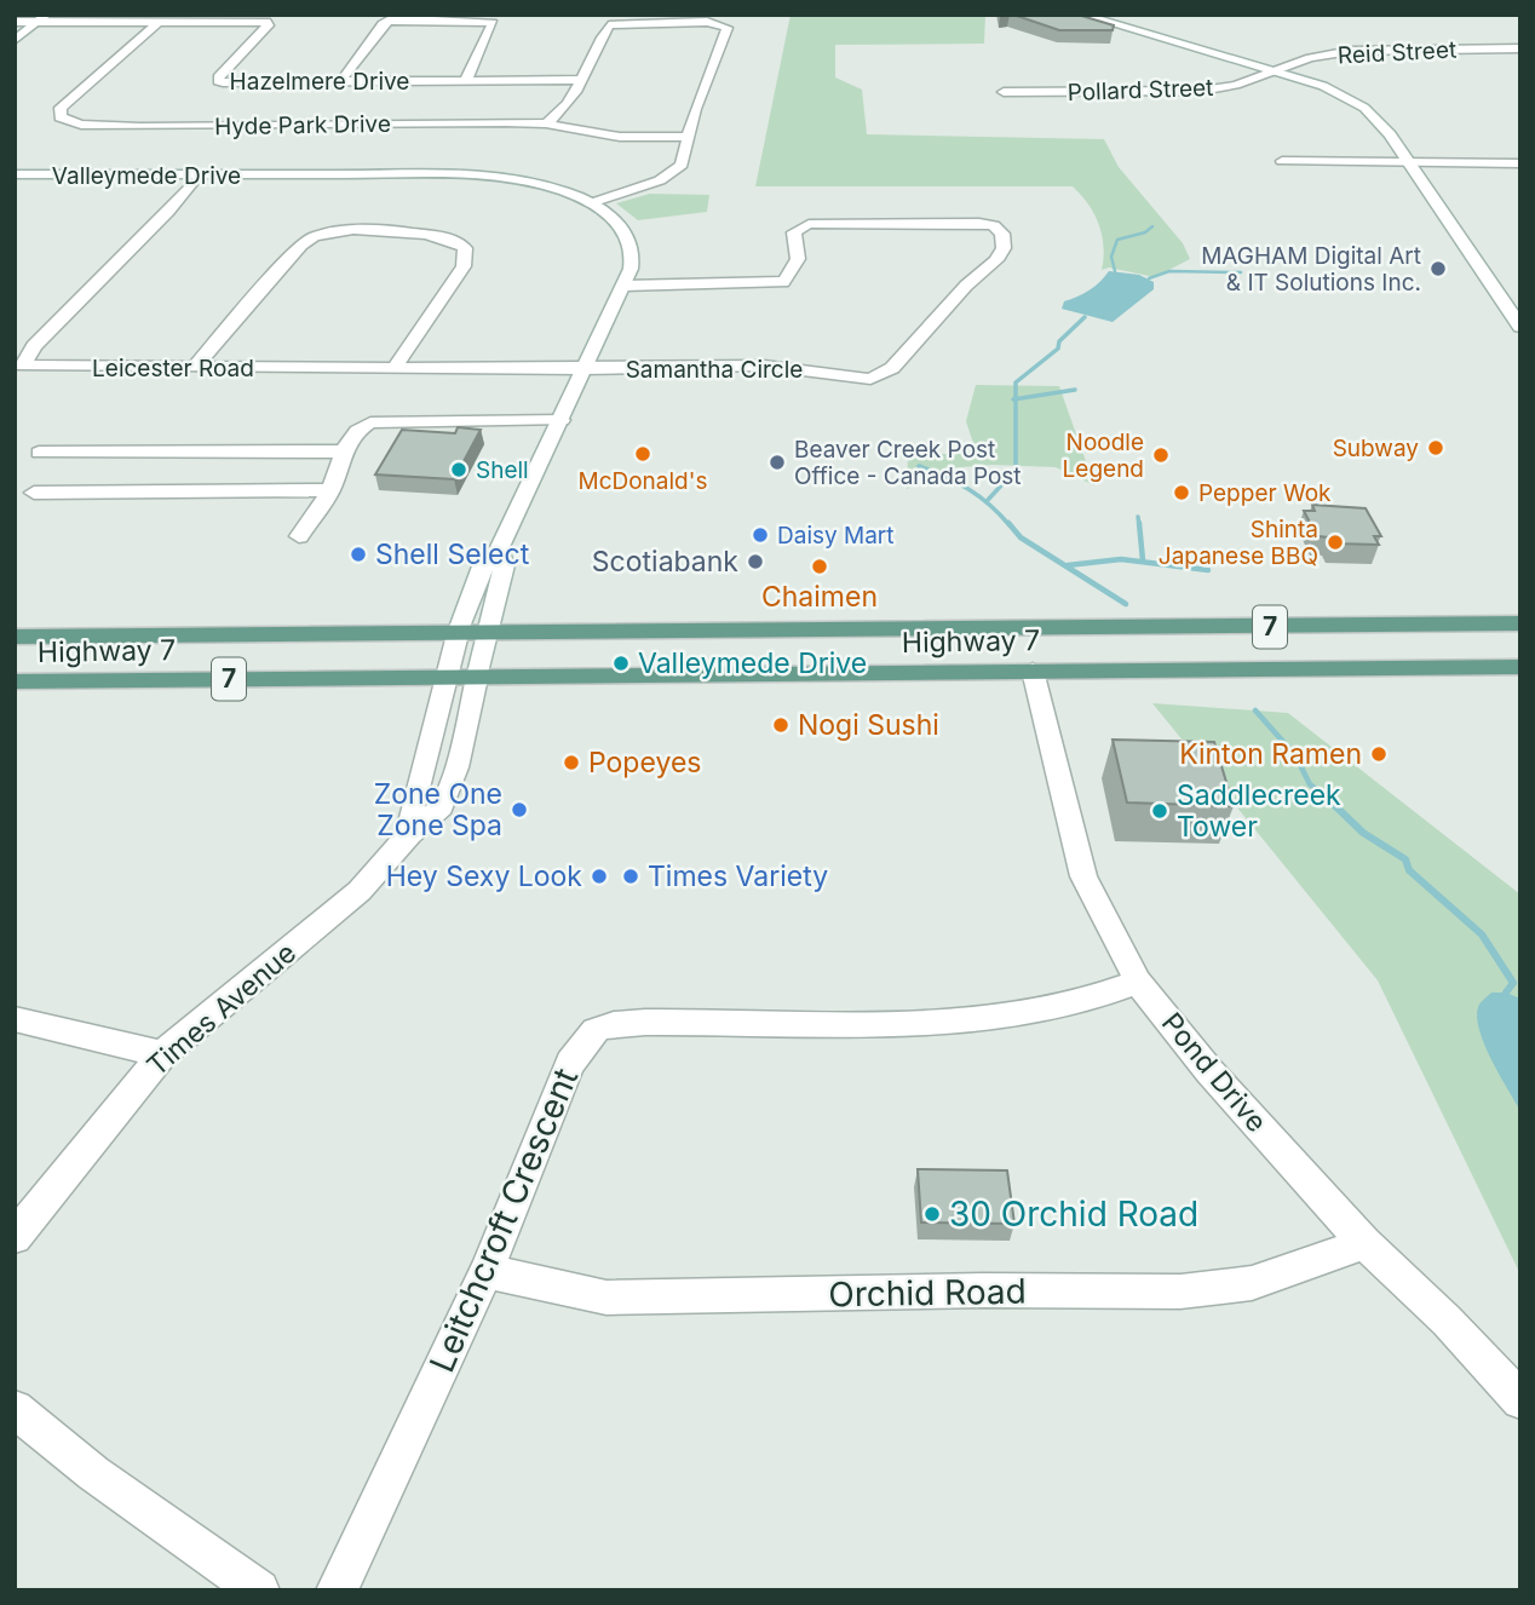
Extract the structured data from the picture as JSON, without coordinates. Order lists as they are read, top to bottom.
{
  "streets": {
    "main road": ["7", "Highway 7"],
    "street": [
      "Reid Street",
      "Hazelmere Drive",
      "Pollard Street",
      "Hyde Park Drive",
      "Valleymede Drive",
      "Leicester Road",
      "Samantha Circle",
      "Times Avenue",
      "Pond Drive",
      "Leitchcroft Crescent",
      "Orchid Road"
    ]
  },
  "crossings": [
    ["Reid Street", "Pollard Street"],
    ["Hazelmere Drive", "Hyde Park Drive"],
    ["Valleymede Drive", "Leicester Road"],
    ["Valleymede Drive", "Samantha Circle"],
    ["Valleymede Drive", "Highway 7"],
    ["Valleymede Drive", "Times Avenue"],
    ["Leicester Road", "Samantha Circle"],
    ["Highway 7", "Times Avenue"],
    ["Highway 7", "Pond Drive"],
    ["Pond Drive", "Leitchcroft Crescent"],
    ["Pond Drive", "Orchid Road"],
    ["Leitchcroft Crescent", "Orchid Road"]
  ],
  "places": [
    "MAGHAM Digital Art & IT Solutions Inc.",
    "Subway",
    "McDonald's",
    "Noodle Legend",
    "Beaver Creek Post Office - Canada Post",
    "Shell",
    "Pepper Wok",
    "Daisy Mart",
    "Shinta Japanese BBQ",
    "Shell Select",
    "Scotiabank",
    "Chaimen",
    "Valleymede Drive",
    "Nogi Sushi",
    "Kinton Ramen",
    "Popeyes",
    "Zone One Zone Spa",
    "Saddlecreek Tower",
    "Hey Sexy Look",
    "Times Variety",
    "30 Orchid Road"
  ]
}
